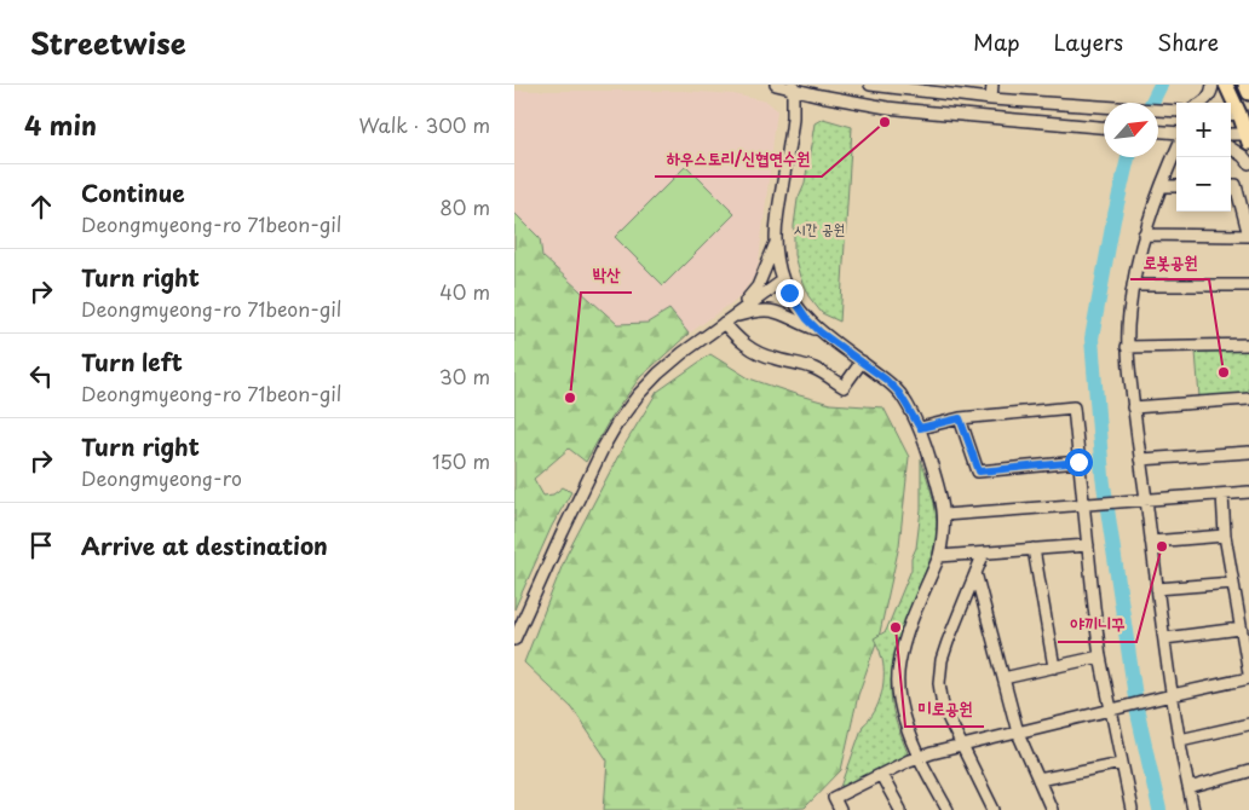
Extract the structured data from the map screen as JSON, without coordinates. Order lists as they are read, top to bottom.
{
  "parks": ["시간 공원"],
  "places": [
    "하우스토리/신협연수원",
    "로봇공원",
    "박산",
    "야끼니꾸",
    "미로공원"
  ],
  "north": "top right",
  "page": {
    "header": "Streetwise",
    "nav": ["Map", "Layers", "Share"],
    "heading": ["4 min", "Walk · 300 m"],
    "map_buttons": ["+", "−"],
    "list": [
      ["Continue", "Deongmyeong-ro 71beon-gil", "80 m"],
      ["Turn right", "Deongmyeong-ro 71beon-gil", "40 m"],
      ["Turn left", "Deongmyeong-ro 71beon-gil", "30 m"],
      ["Turn right", "Deongmyeong-ro", "150 m"],
      "Arrive at destination"
    ]
  }
}
